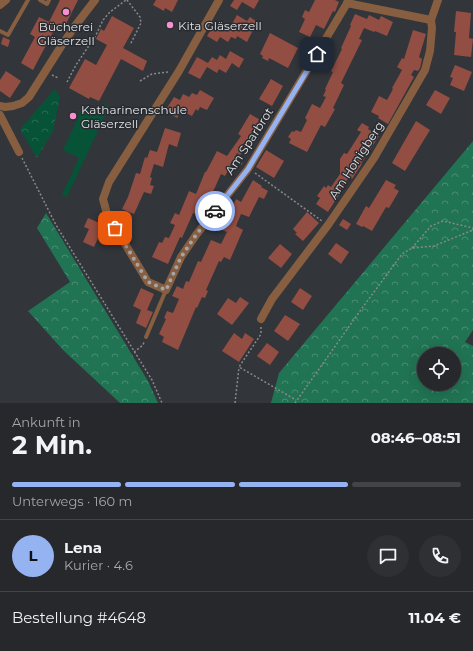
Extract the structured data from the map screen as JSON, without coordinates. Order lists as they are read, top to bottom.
{
  "streets": {
    "street": ["Am Sparbrot", "Am Honigberg"]
  },
  "places": ["Bücherei Gläserzell", "Kita Gläserzell", "Katharinenschule Gläserzell"],
  "page": {
    "heading": ["2 Min.", "Ankunft in", "08:46–08:51"],
    "panel": [
      "Lena",
      "Kurier · 4.6",
      "Bestellung #4648",
      "11.04 €"
    ],
    "bar": "Unterwegs · 160 m",
    "round": "L"
  }
}
